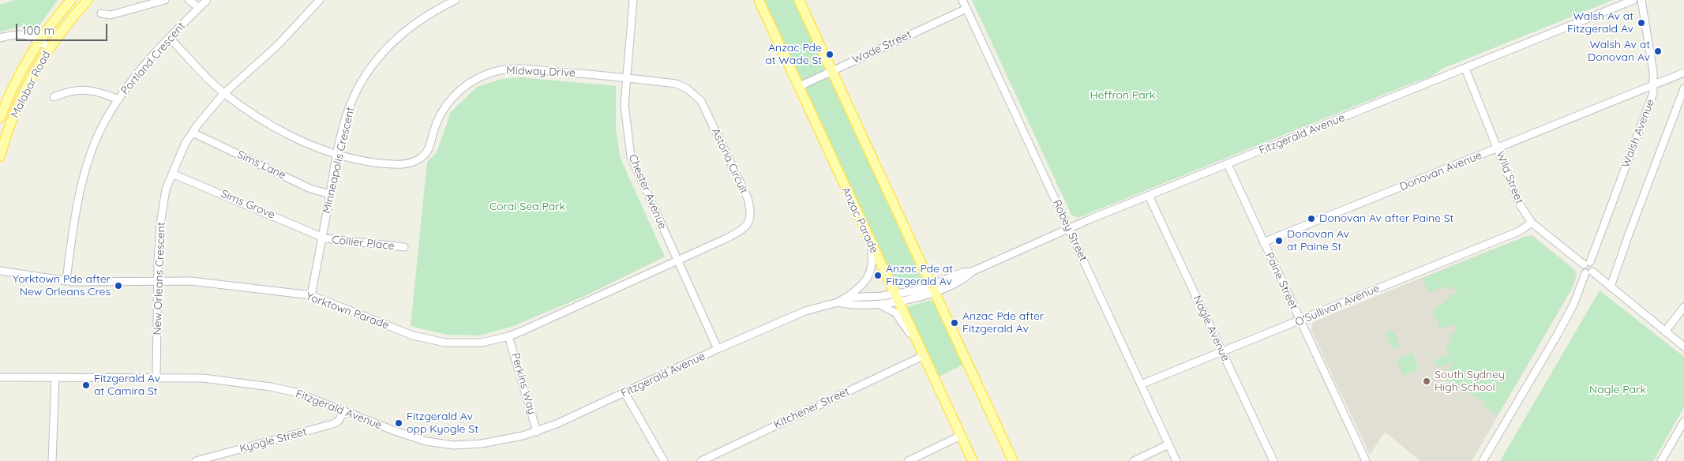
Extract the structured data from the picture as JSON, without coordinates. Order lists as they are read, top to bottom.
{
  "streets": {
    "main road": ["Malabar Road", "Anzac Parade"],
    "street": [
      "Wade Street",
      "Portland Crescent",
      "Midway Drive",
      "Walsh Avenue",
      "Fitzgerald Avenue",
      "Minneapolis Crescent",
      "Astoria Circuit",
      "Sims Lane",
      "Donovan Avenue",
      "Wild Street",
      "Chester Avenue",
      "Sims Grove",
      "Robey Street",
      "Collier Place",
      "New Orleans Crescent",
      "Paine Street",
      "O'Sullivan Avenue",
      "Yorktown Parade",
      "Nagle Avenue",
      "Perkins Way",
      "Kitchener Street",
      "Kyogle Street"
    ]
  },
  "crossings": [
    ["Wade Street", "Anzac Parade"],
    ["Wade Street", "Robey Street"],
    ["Portland Crescent", "Midway Drive"],
    ["Portland Crescent", "Yorktown Parade"],
    ["Midway Drive", "Minneapolis Crescent"],
    ["Midway Drive", "Astoria Circuit"],
    ["Midway Drive", "Chester Avenue"],
    ["Midway Drive", "New Orleans Crescent"],
    ["Walsh Avenue", "Donovan Avenue"],
    ["Walsh Avenue", "Wild Street"],
    ["Fitzgerald Avenue", "Wild Street"],
    ["Fitzgerald Avenue", "Chester Avenue"],
    ["Fitzgerald Avenue", "Anzac Parade"],
    ["Fitzgerald Avenue", "Robey Street"],
    ["Fitzgerald Avenue", "New Orleans Crescent"],
    ["Fitzgerald Avenue", "Paine Street"],
    ["Fitzgerald Avenue", "Nagle Avenue"],
    ["Fitzgerald Avenue", "Perkins Way"],
    ["Fitzgerald Avenue", "Kyogle Street"],
    ["Minneapolis Crescent", "Sims Lane"],
    ["Minneapolis Crescent", "Sims Grove"],
    ["Minneapolis Crescent", "Collier Place"],
    ["Minneapolis Crescent", "Yorktown Parade"],
    ["Astoria Circuit", "Chester Avenue"],
    ["Astoria Circuit", "Yorktown Parade"],
    ["Sims Lane", "New Orleans Crescent"],
    ["Donovan Avenue", "Wild Street"],
    ["Donovan Avenue", "Paine Street"],
    ["Wild Street", "O'Sullivan Avenue"],
    ["Chester Avenue", "Yorktown Parade"],
    ["Sims Grove", "Collier Place"],
    ["Sims Grove", "New Orleans Crescent"],
    ["Anzac Parade", "Kitchener Street"],
    ["Robey Street", "O'Sullivan Avenue"],
    ["New Orleans Crescent", "Yorktown Parade"],
    ["Paine Street", "O'Sullivan Avenue"],
    ["O'Sullivan Avenue", "Nagle Avenue"],
    ["Yorktown Parade", "Perkins Way"]
  ],
  "parks": ["Heffron Park", "Coral Sea Park", "Nagle Park"],
  "places": [
    "Walsh Av at Fitzgerald Av",
    "Walsh Av at Donovan Av",
    "Anzac Pde at Wade St",
    "Donovan Av after Paine St",
    "Donovan Av at Paine St",
    "Anzac Pde at Fitzgerald Av",
    "Yorktown Pde after New Orleans Cres",
    "Anzac Pde after Fitzgerald Av",
    "South Sydney High School",
    "Fitzgerald Av at Camira St",
    "Fitzgerald Av opp Kyogle St"
  ],
  "scale_bar": "100 m"
}
